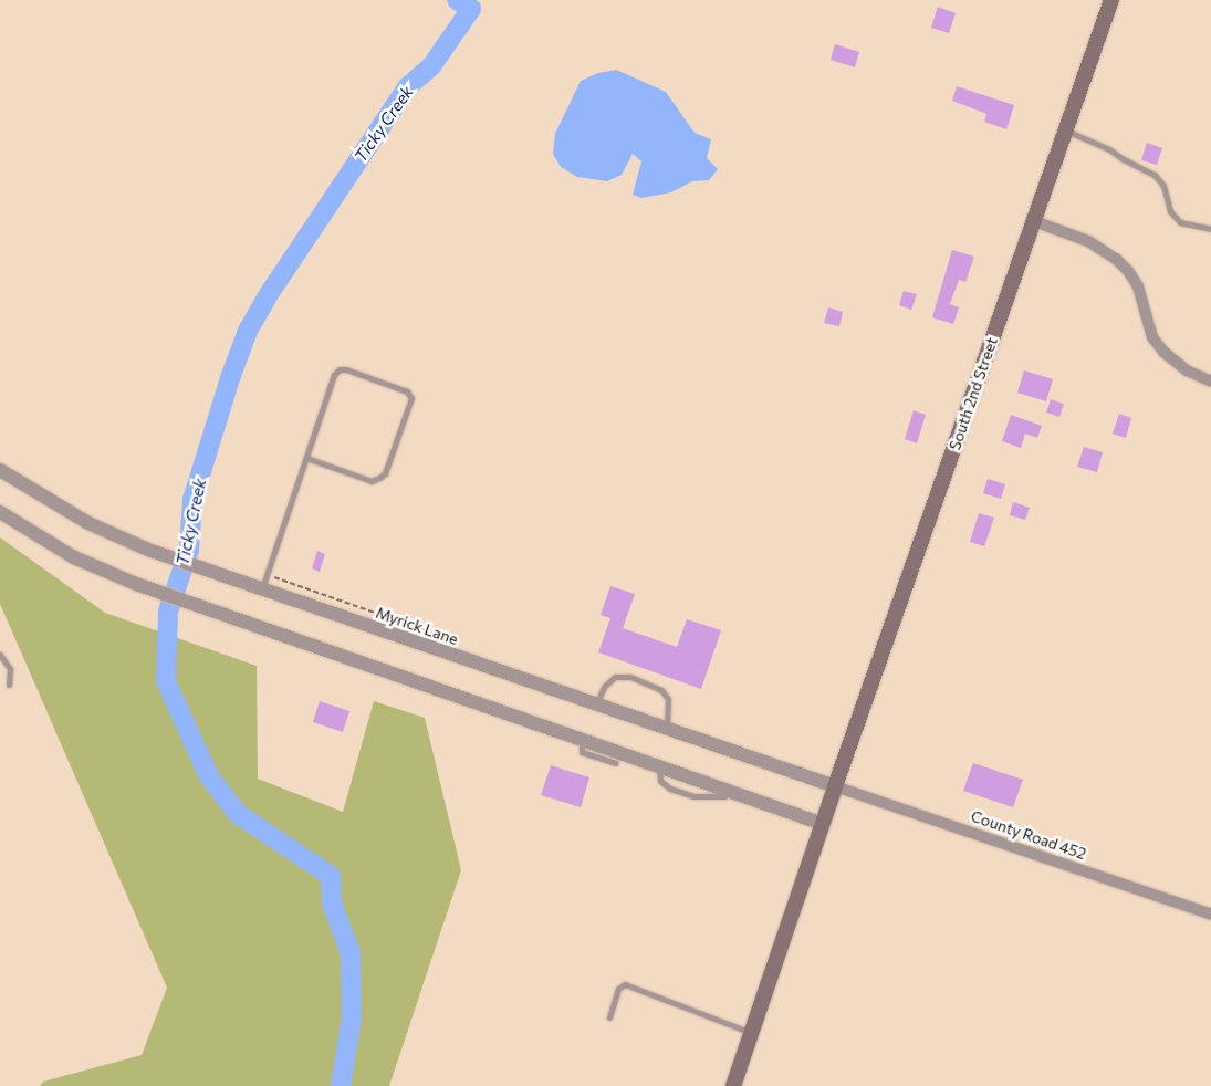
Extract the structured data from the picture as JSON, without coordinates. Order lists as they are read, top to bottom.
{
  "streets": {
    "main road": ["South 2nd Street"],
    "street": ["Myrick Lane", "County Road 452"]
  },
  "crossings": [
    ["South 2nd Street", "Myrick Lane"],
    ["South 2nd Street", "County Road 452"],
    ["Myrick Lane", "County Road 452"]
  ],
  "water": ["Ticky Creek"]
}
